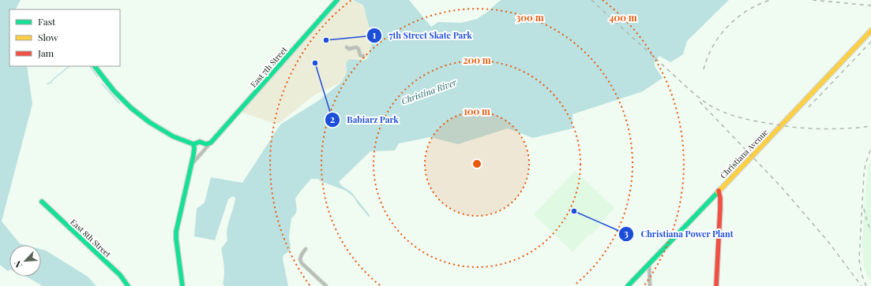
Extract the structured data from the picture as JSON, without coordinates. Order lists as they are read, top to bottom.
{
  "streets": {
    "street": ["East 7th Street", "Christiana Avenue", "East 8th Street"]
  },
  "water": ["Christina River"],
  "places": ["7th Street Skate Park", "Babiarz Park", "Christiana Power Plant"],
  "legend": ["Fast", "Slow", "Jam"],
  "north": "bottom left",
  "rings": [
    "400 m",
    "300 m",
    "200 m",
    "100 m"
  ]
}
